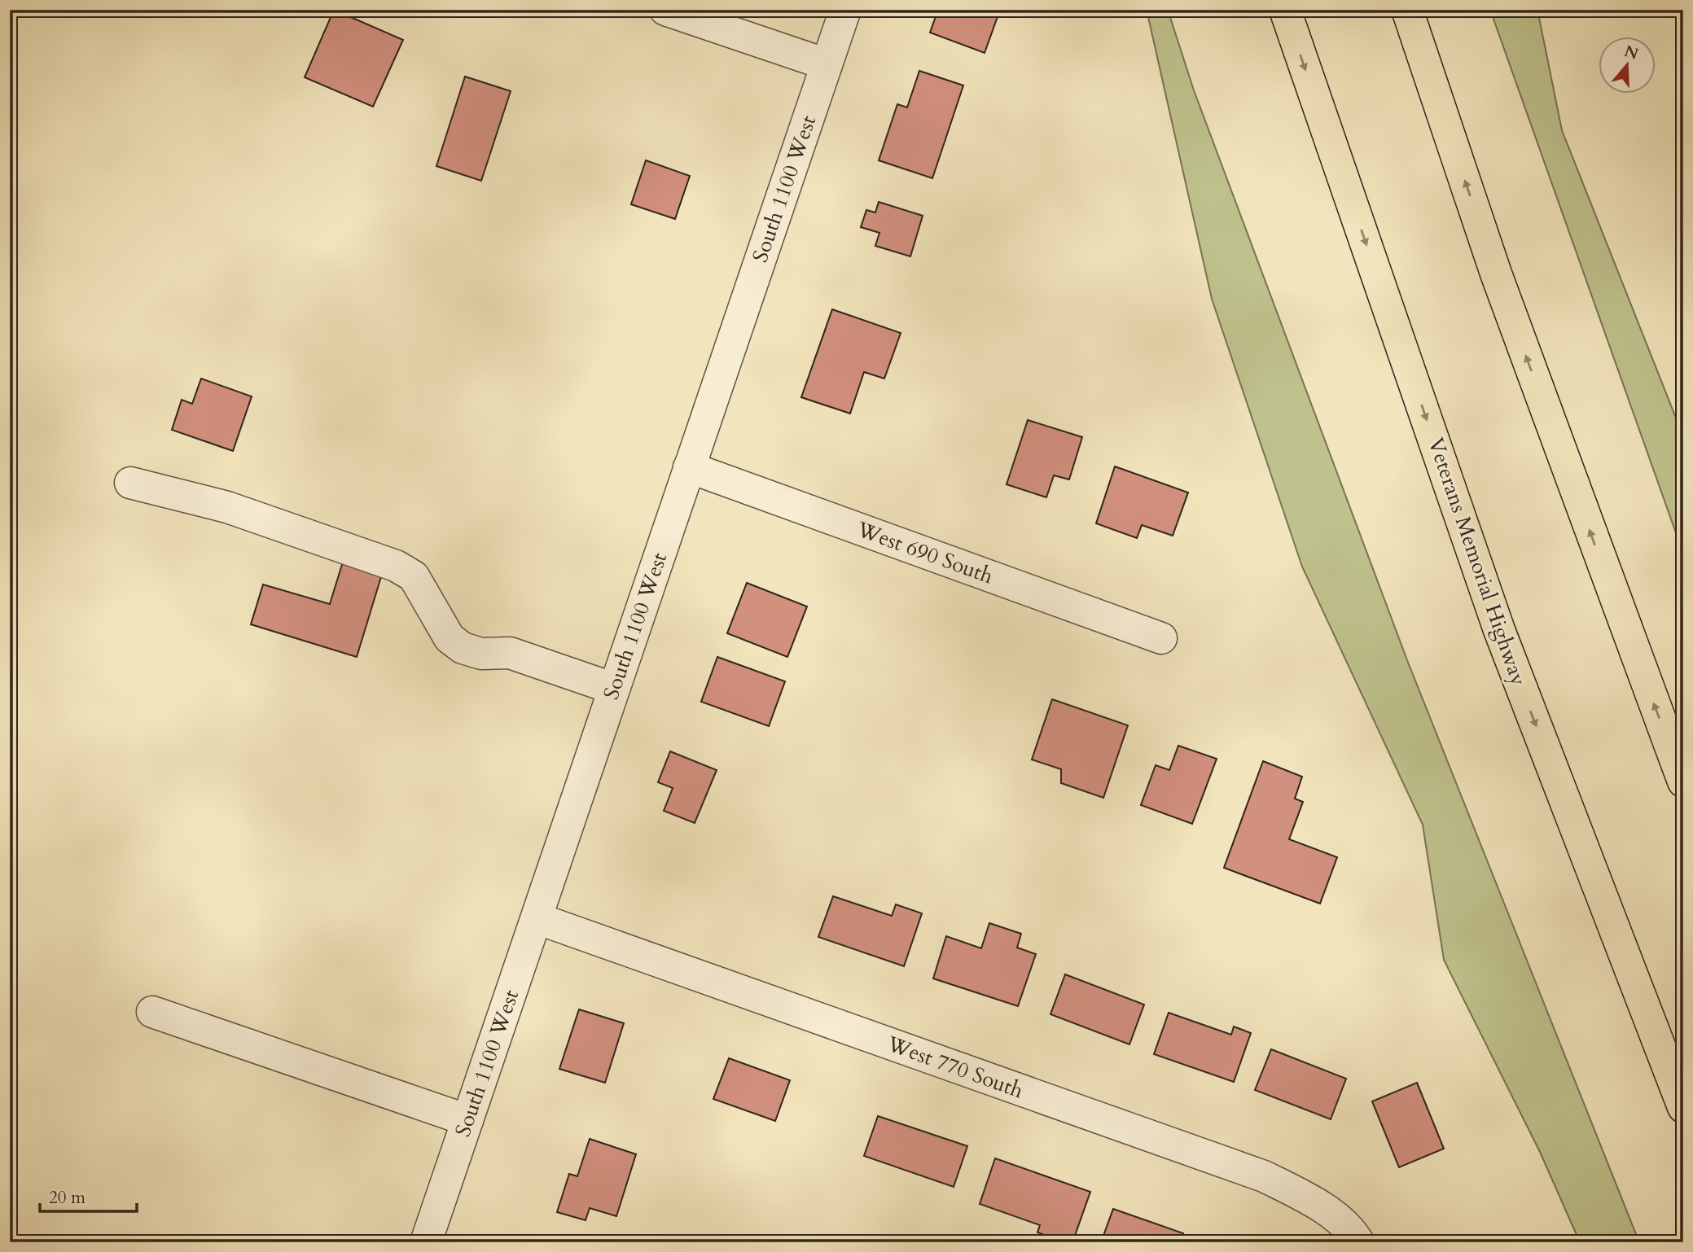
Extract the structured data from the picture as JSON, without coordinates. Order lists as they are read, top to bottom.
{
  "streets": {
    "highway": ["Veterans Memorial Highway"],
    "street": ["South 1100 West", "West 690 South", "West 770 South"]
  },
  "crossings": [
    ["South 1100 West", "West 690 South"],
    ["South 1100 West", "West 770 South"]
  ],
  "scale_bar": "20 m",
  "north": "top"
}
